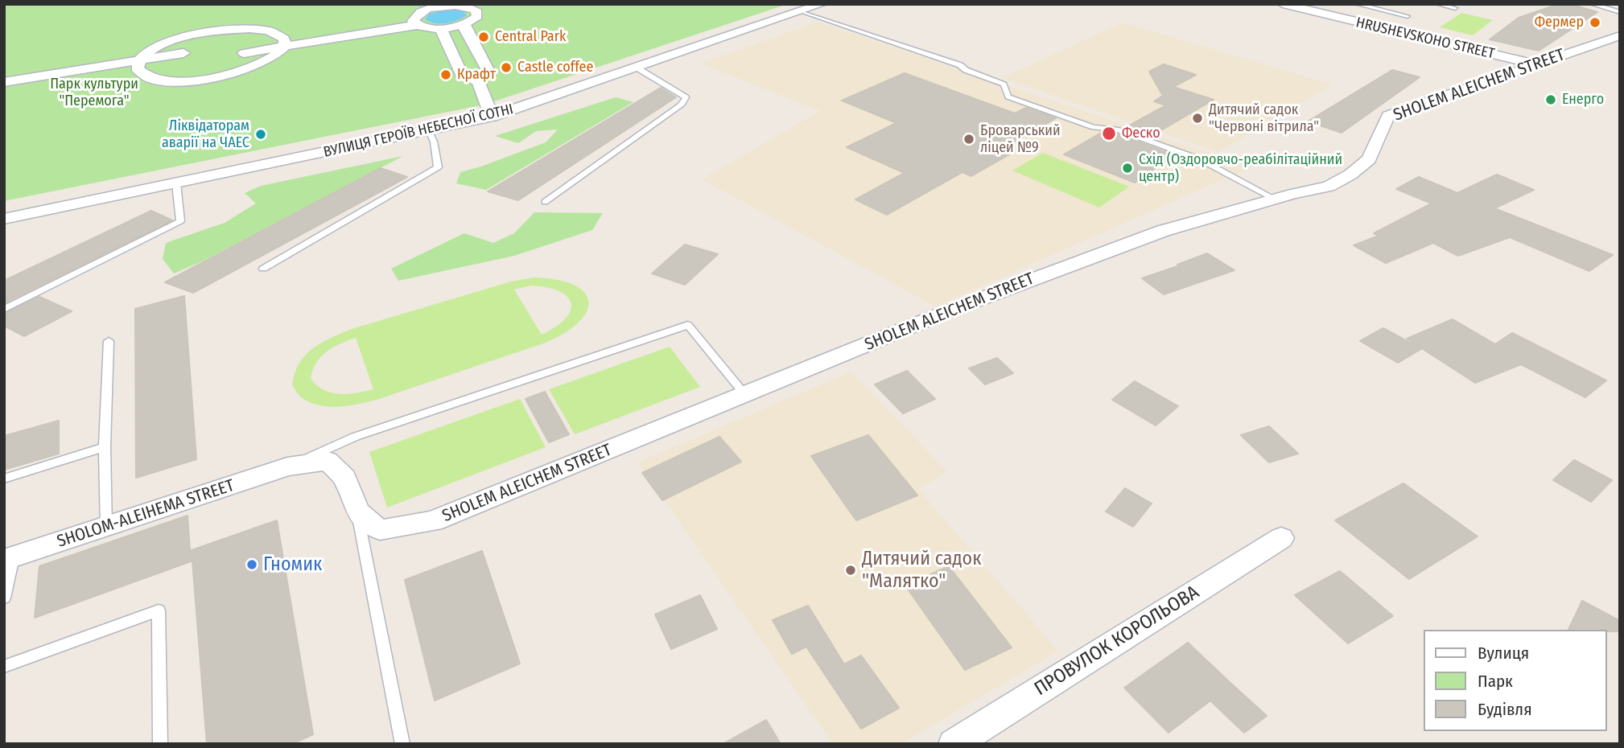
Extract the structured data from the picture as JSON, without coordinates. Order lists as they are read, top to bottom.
{
  "streets": {
    "street": [
      "HRUSHEVSKOHO STREET",
      "SHOLEM ALEICHEM STREET",
      "ВУЛИЦЯ ГЕРОЇВ НЕБЕСНОЇ СОТНІ",
      "SHOLOM-ALEIHEMA STREET",
      "ПРОВУЛОК КОРОЛЬОВА"
    ]
  },
  "crossings": [
    ["HRUSHEVSKOHO STREET", "SHOLEM ALEICHEM STREET"],
    ["SHOLEM ALEICHEM STREET", "SHOLOM-ALEIHEMA STREET"]
  ],
  "parks": ["Парк культури \"Перемога\""],
  "places": [
    "Фермер",
    "Central Park",
    "Castle coffee",
    "Крафт",
    "Енерго",
    "Дитячий садок \"Червоні вітрила\"",
    "Феско",
    "Ліквідаторам аварії на ЧАЕС",
    "Броварський ліцей №9",
    "Схід (Оздоровчо-реабілітаційний центр)",
    "Гномик",
    "Дитячий садок \"Малятко\""
  ],
  "legend": ["Вулиця", "Парк", "Будівля"]
}
